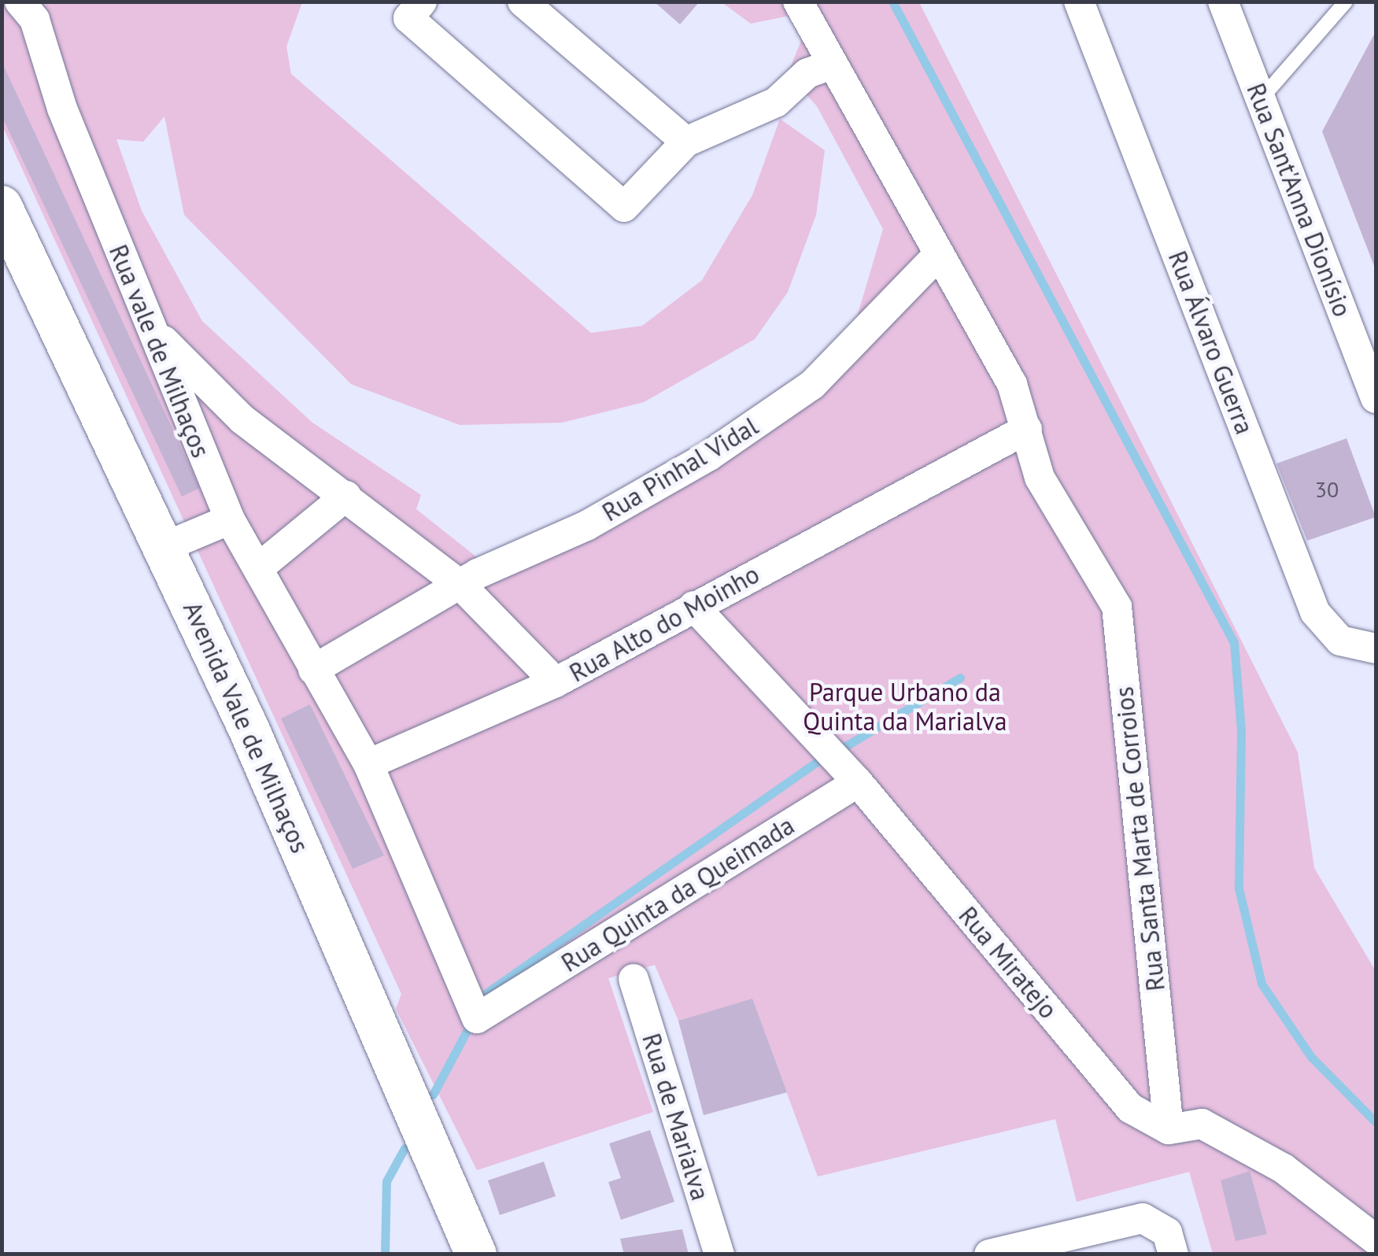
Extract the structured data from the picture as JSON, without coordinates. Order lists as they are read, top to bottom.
{
  "streets": {
    "street": [
      "Rua Sant'Anna Dionísio",
      "Rua Álvaro Guerra",
      "Rua vale de Milhaços",
      "Rua Pinhal Vidal",
      "Rua Alto do Moinho",
      "Avenida Vale de Milhaços",
      "Rua Santa Marta de Corroios",
      "Rua Quinta da Queimada",
      "Rua Miratejo",
      "Rua de Marialva"
    ]
  },
  "crossings": [
    ["Rua vale de Milhaços", "Rua Pinhal Vidal"],
    ["Rua vale de Milhaços", "Rua Alto do Moinho"],
    ["Rua vale de Milhaços", "Rua Quinta da Queimada"],
    ["Rua Pinhal Vidal", "Rua Santa Marta de Corroios"],
    ["Rua Alto do Moinho", "Rua Santa Marta de Corroios"],
    ["Rua Alto do Moinho", "Rua Miratejo"],
    ["Rua Santa Marta de Corroios", "Rua Miratejo"],
    ["Rua Quinta da Queimada", "Rua Miratejo"]
  ],
  "parks": ["Parque Urbano da Quinta da Marialva"],
  "house_numbers": ["30"]
}
